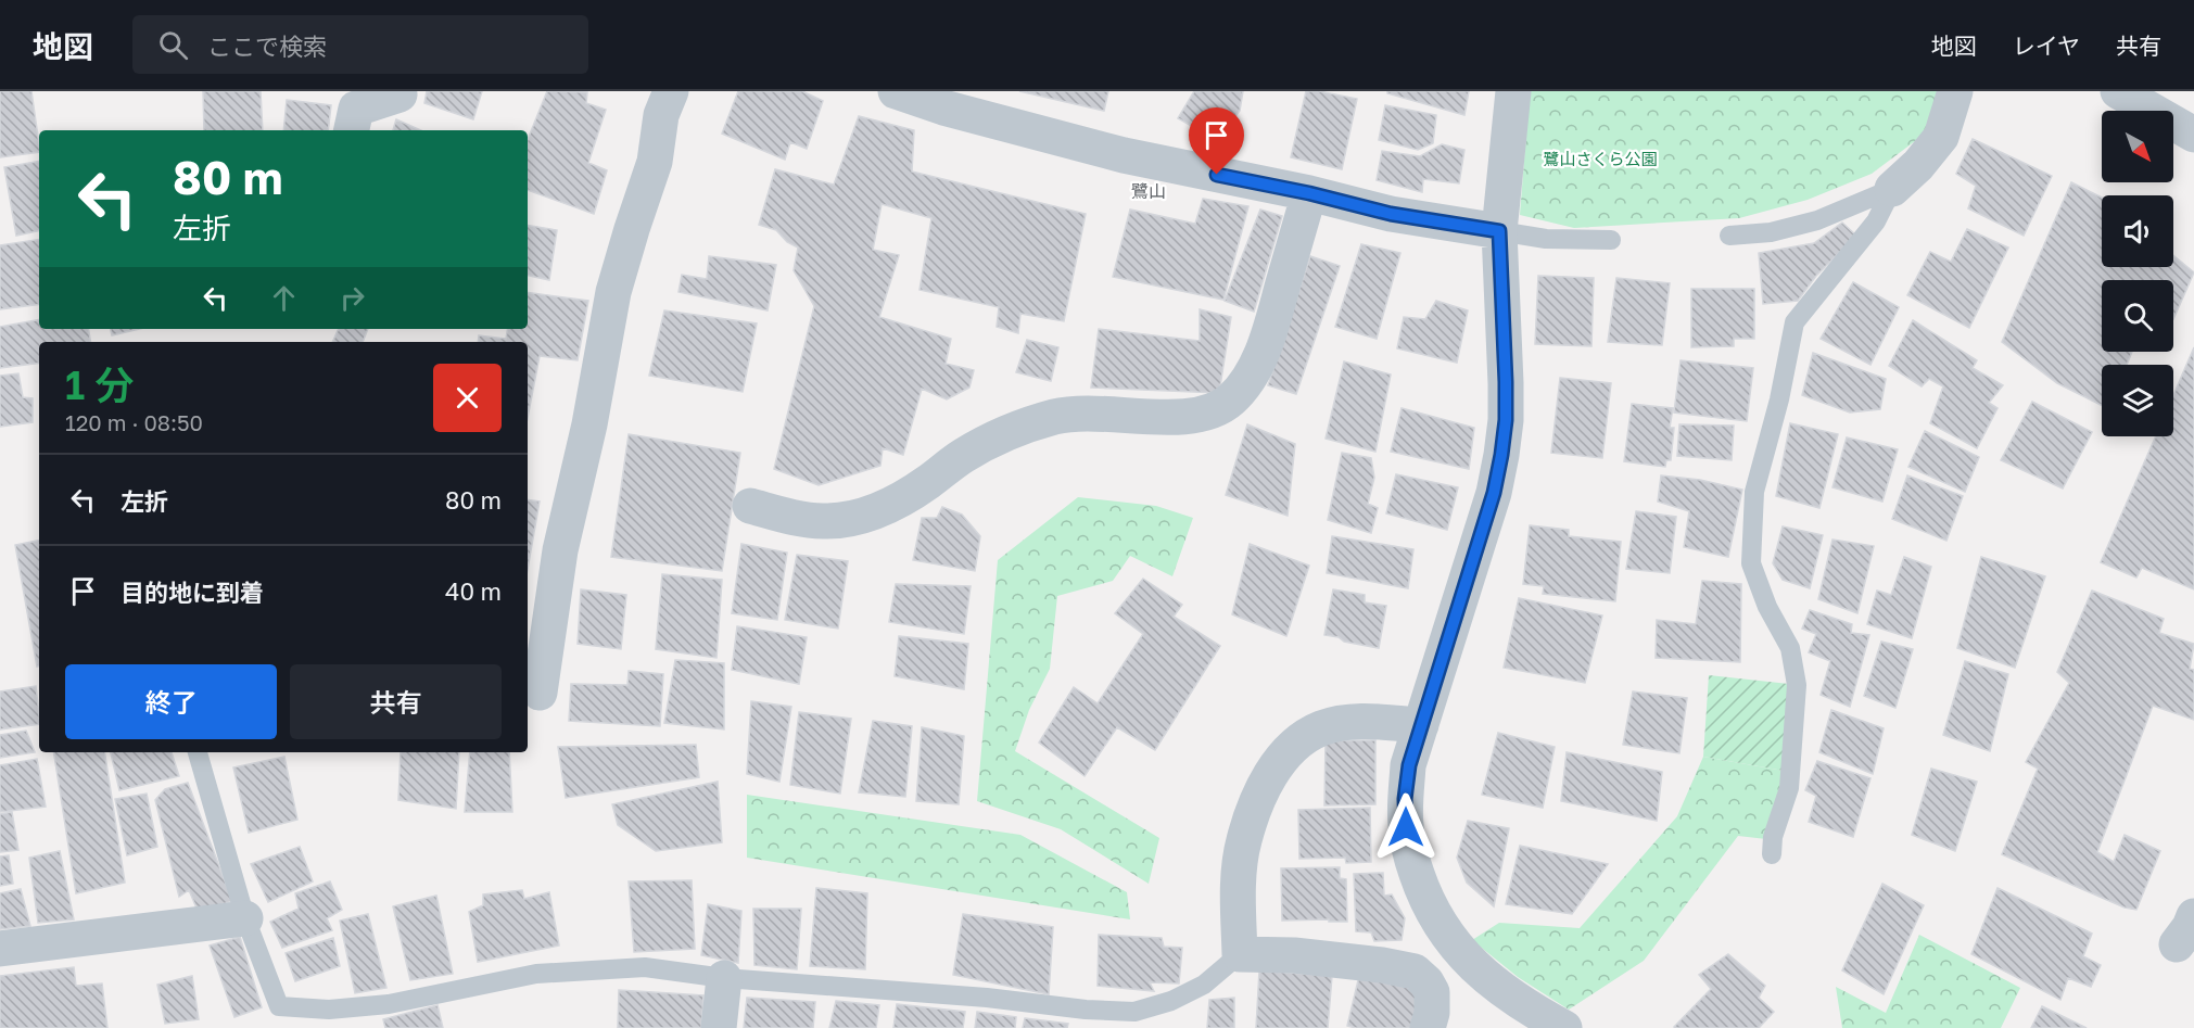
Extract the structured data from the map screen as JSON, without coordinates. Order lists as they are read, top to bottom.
{
  "districts": ["鷺山"],
  "parks": ["鷺山さくら公園"],
  "north": "bottom right",
  "page": {
    "header": "地図",
    "search": "ここで検索",
    "nav": ["地図", "レイヤ", "共有"],
    "turn": ["80 m", "左折"],
    "heading": ["1 分", "120 m · 08:50"],
    "list": [
      {
        "name": "左折",
        "value": "80 m"
      },
      {
        "name": "目的地に到着",
        "value": "40 m"
      }
    ],
    "buttons": ["終了", "共有"]
  }
}
